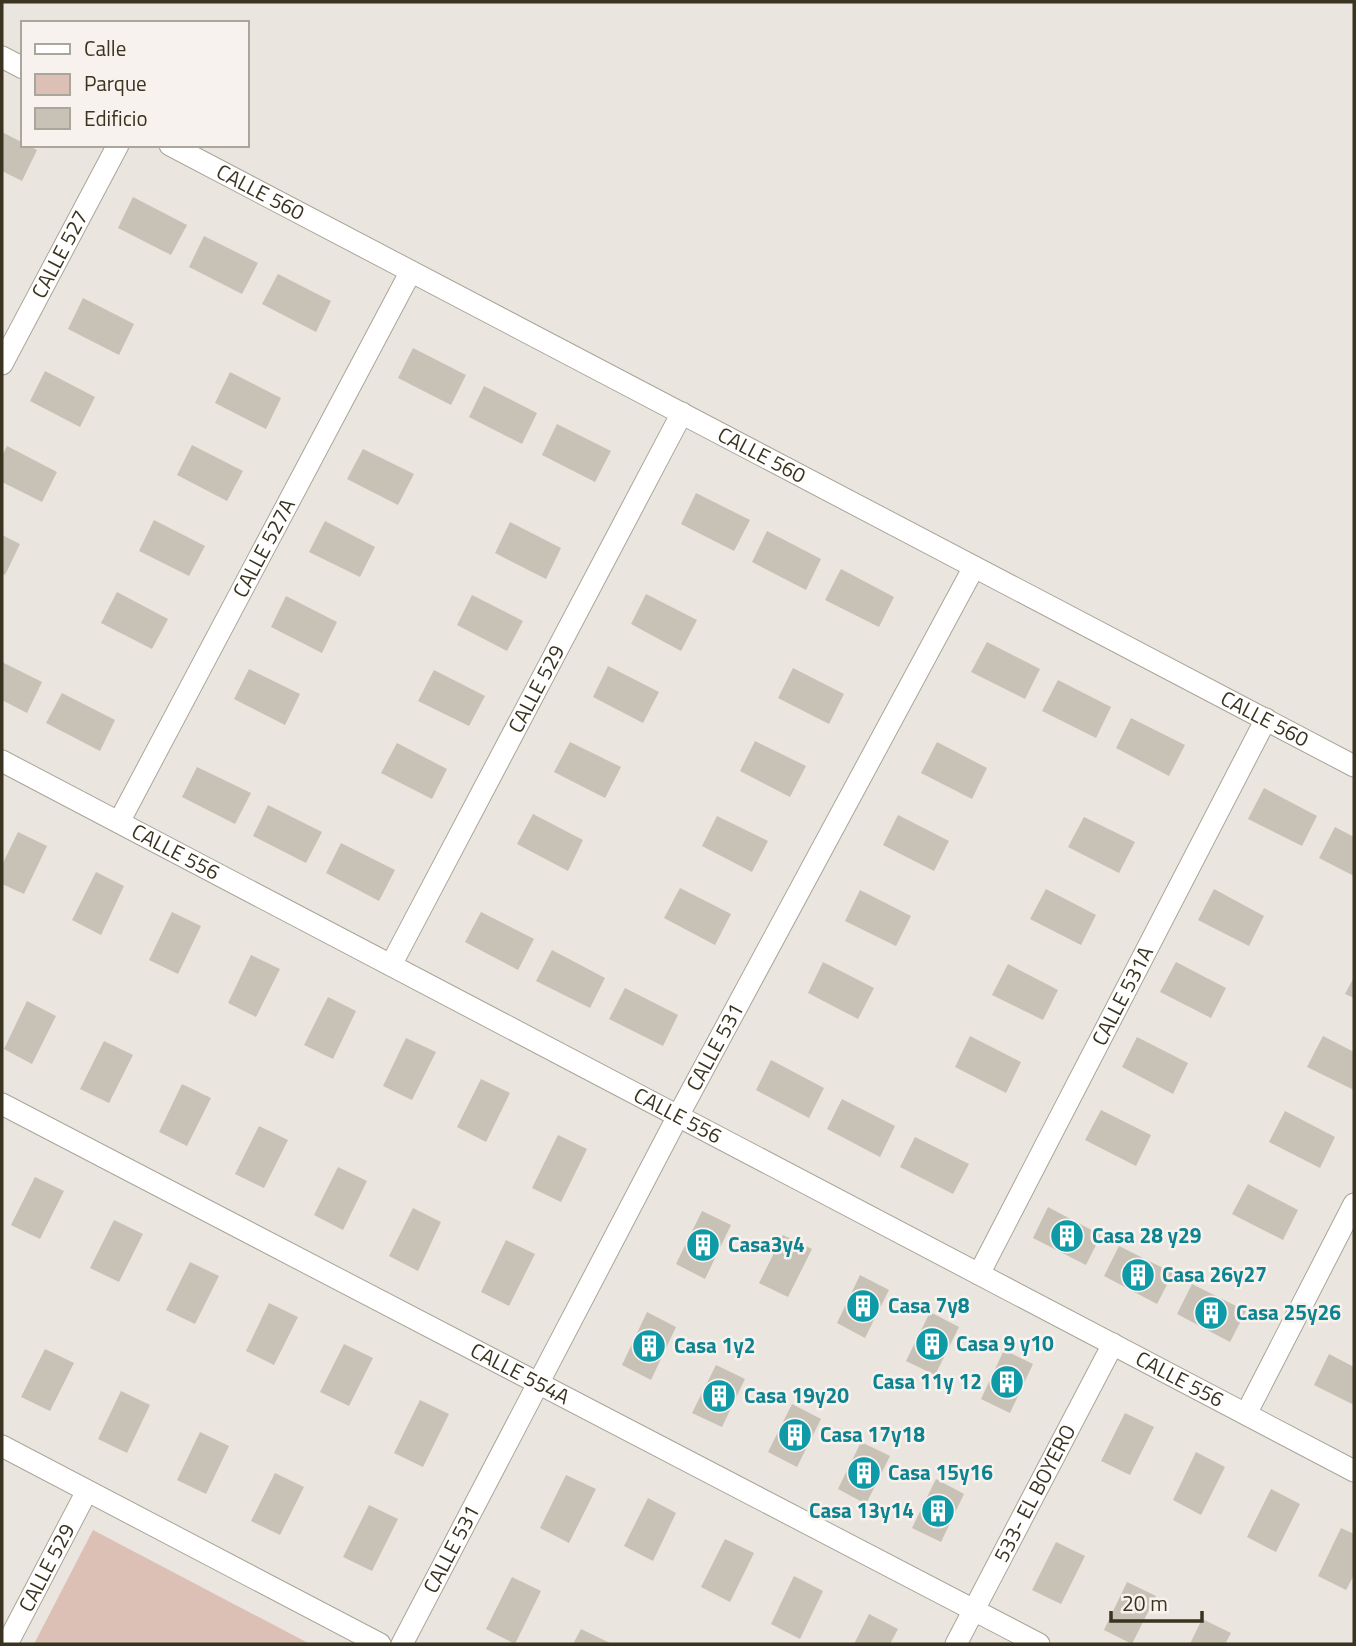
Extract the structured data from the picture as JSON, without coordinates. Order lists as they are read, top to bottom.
{
  "streets": {
    "street": [
      "CALLE 560",
      "CALLE 527",
      "CALLE 527A",
      "CALLE 529",
      "CALLE 556",
      "CALLE 531A",
      "CALLE 531",
      "CALLE 554A",
      "533- EL BOYERO"
    ]
  },
  "crossings": [
    ["CALLE 560", "CALLE 527A"],
    ["CALLE 560", "CALLE 529"],
    ["CALLE 560", "CALLE 531A"],
    ["CALLE 560", "CALLE 531"],
    ["CALLE 527A", "CALLE 556"],
    ["CALLE 529", "CALLE 556"],
    ["CALLE 556", "CALLE 531A"],
    ["CALLE 556", "CALLE 531"],
    ["CALLE 556", "533- EL BOYERO"],
    ["CALLE 531", "CALLE 554A"],
    ["CALLE 554A", "533- EL BOYERO"]
  ],
  "places": {
    "building": [
      "Casa 28 y29",
      "Casa3y4",
      "Casa 26y27",
      "Casa 7y8",
      "Casa 25y26",
      "Casa 9 y10",
      "Casa 1y2",
      "Casa 11y 12",
      "Casa 19y20",
      "Casa 17y18",
      "Casa 15y16",
      "Casa 13y14"
    ]
  },
  "legend": ["Calle", "Parque", "Edificio"],
  "scale_bar": "20 m"
}
